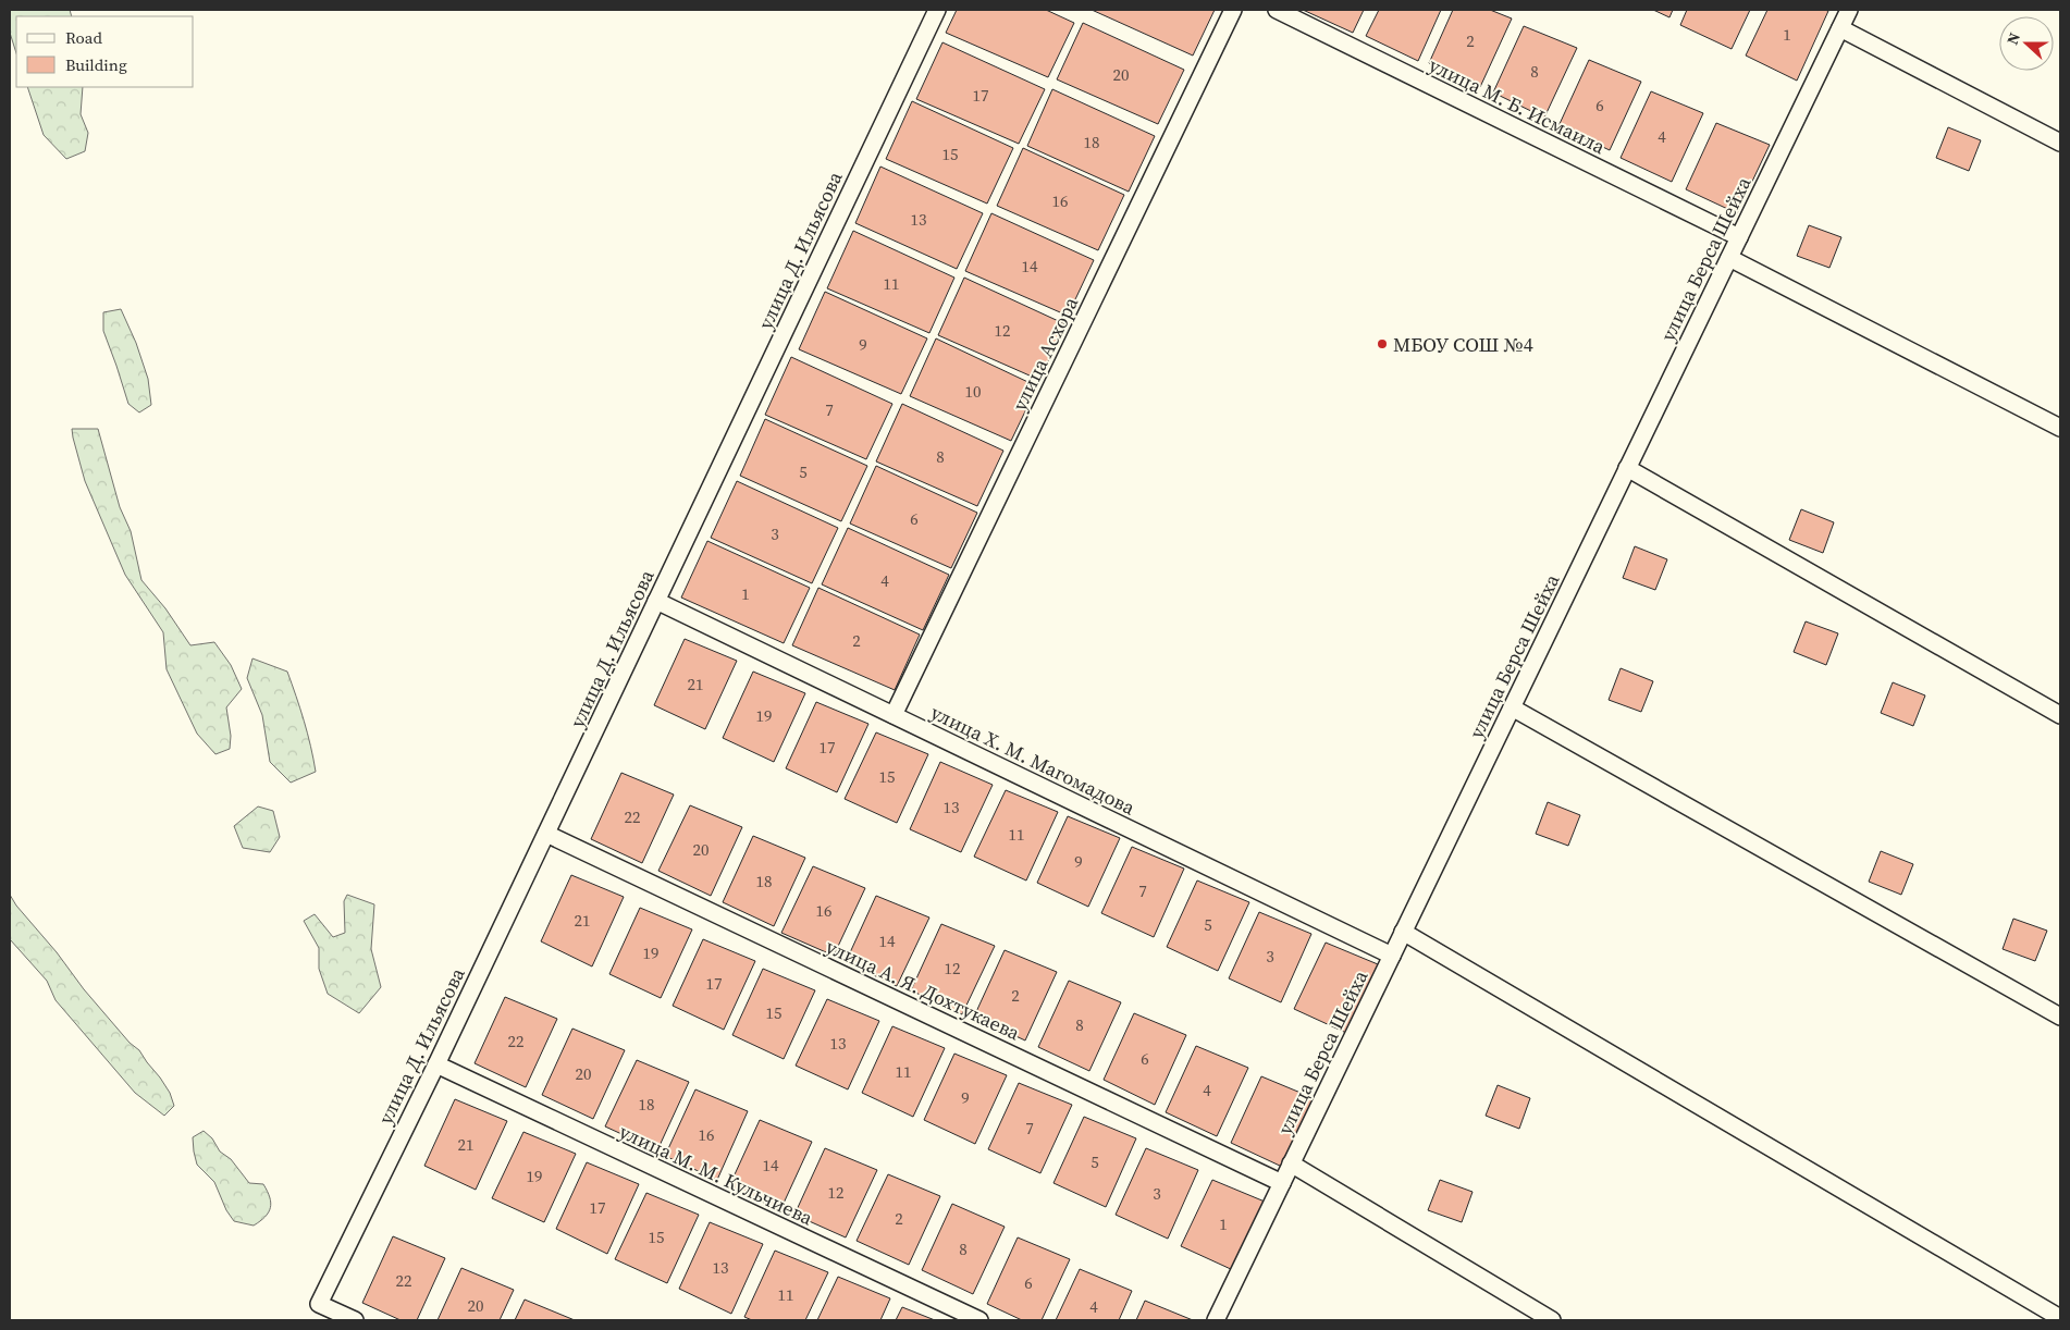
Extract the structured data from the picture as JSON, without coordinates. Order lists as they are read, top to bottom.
{
  "streets": {
    "street": [
      "улица М. Б. Исмаила",
      "улица Д. Ильясова",
      "улица Берса Шейха",
      "улица Асхора",
      "улица Х. М. Магомадова",
      "улица А. Я. Дохтукаева",
      "улица М. М. Кульчиева"
    ]
  },
  "crossings": [
    ["улица М. Б. Исмаила", "улица Берса Шейха"],
    ["улица Д. Ильясова", "улица Х. М. Магомадова"],
    ["улица Д. Ильясова", "улица А. Я. Дохтукаева"],
    ["улица Д. Ильясова", "улица М. М. Кульчиева"],
    ["улица Берса Шейха", "улица Х. М. Магомадова"],
    ["улица Берса Шейха", "улица А. Я. Дохтукаева"],
    ["улица Асхора", "улица Х. М. Магомадова"]
  ],
  "places": ["МБОУ СОШ №4"],
  "house_numbers": [
    "1",
    "2",
    "8",
    "20",
    "17",
    "6",
    "4",
    "18",
    "15",
    "16",
    "13",
    "14",
    "11",
    "12",
    "9",
    "10",
    "7",
    "8",
    "5",
    "6",
    "3",
    "4",
    "1",
    "2",
    "21",
    "19",
    "17",
    "15",
    "13",
    "22",
    "11",
    "20",
    "9",
    "18",
    "7",
    "16",
    "21",
    "5",
    "14",
    "19",
    "3",
    "12",
    "17",
    "2",
    "15",
    "8",
    "22",
    "13",
    "6",
    "11",
    "20",
    "4",
    "9",
    "18",
    "7",
    "16",
    "21",
    "5",
    "14",
    "19",
    "12",
    "3",
    "17",
    "2",
    "1",
    "15",
    "8",
    "13",
    "22",
    "6",
    "11",
    "20",
    "4"
  ],
  "legend": ["Road", "Building"],
  "north": "left"
}
